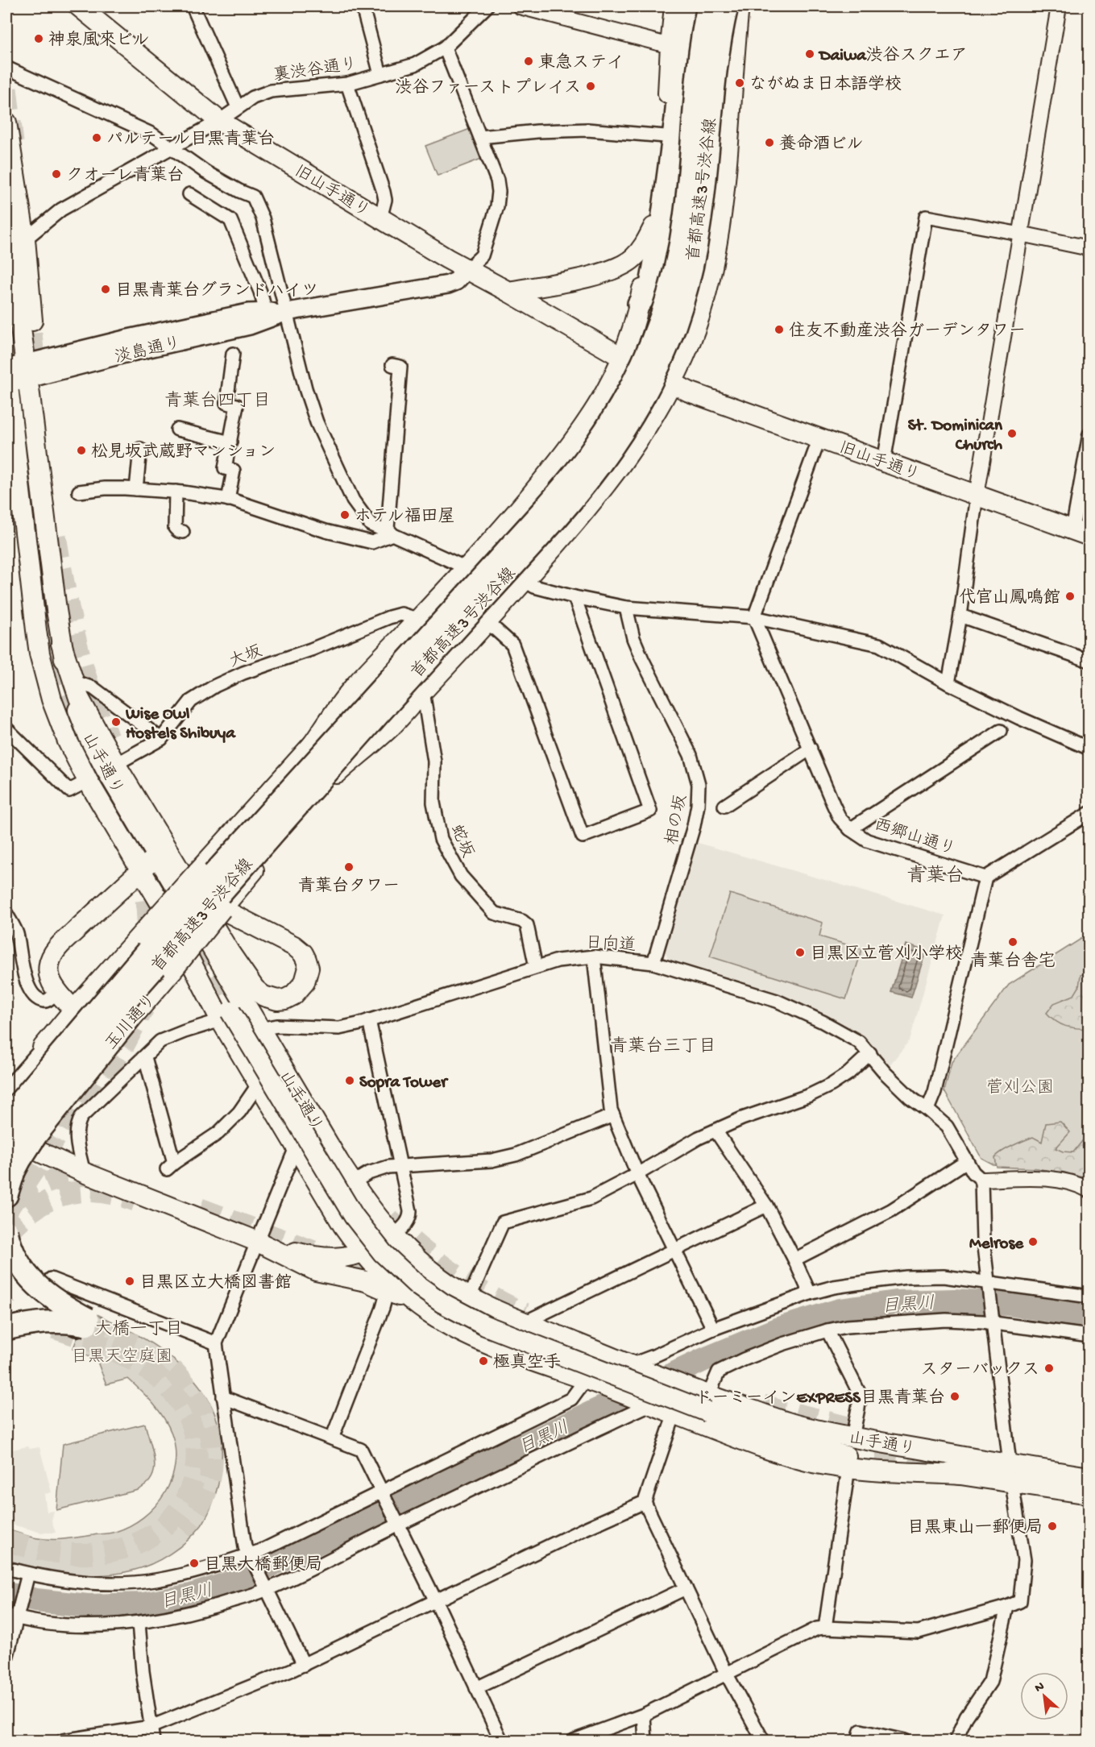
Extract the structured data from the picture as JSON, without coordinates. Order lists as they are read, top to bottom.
{
  "streets": {
    "highway": ["首都高速3号渋谷線"],
    "main road": [
      "旧山手通り",
      "淡島通り",
      "山手通り",
      "玉川通り"
    ],
    "street": [
      "裏渋谷通り",
      "大坂",
      "相の坂",
      "西郷山通り",
      "蛇坂",
      "日向道"
    ]
  },
  "crossings": [
    ["裏渋谷通り", "旧山手通り"],
    ["首都高速3号渋谷線", "玉川通り"],
    ["旧山手通り", "淡島通り"],
    ["淡島通り", "山手通り"],
    ["大坂", "山手通り"],
    ["山手通り", "日向道"],
    ["相の坂", "日向道"],
    ["蛇坂", "日向道"]
  ],
  "districts": [
    "青葉台四丁目",
    "青葉台",
    "青葉台三丁目",
    "大橋一丁目"
  ],
  "water": ["目黒川"],
  "parks": ["菅刈公園", "目黒天空庭園"],
  "places": [
    "神泉風來ビル",
    "Daiwa渋谷スクエア",
    "東急ステイ",
    "ながぬま日本語学校",
    "渋谷ファーストプレイス",
    "パルテール目黒青葉台",
    "養命酒ビル",
    "クオーレ青葉台",
    "目黒青葉台グランドハイツ",
    "住友不動産渋谷ガーデンタワー",
    "St. Dominican Church",
    "松見坂武蔵野マンション",
    "ホテル福田屋",
    "代官山鳳鳴館",
    "Wise Owl Hostels Shibuya",
    "青葉台タワー",
    "青葉台舎宅",
    "目黒区立菅刈小学校",
    "Sopra Tower",
    "Melrose",
    "目黒区立大橋図書館",
    "極真空手",
    "スターバックス",
    "ドーミーインEXPRESS目黒青葉台",
    "目黒東山一郵便局",
    "目黒大橋郵便局"
  ],
  "north": "top left"
}
